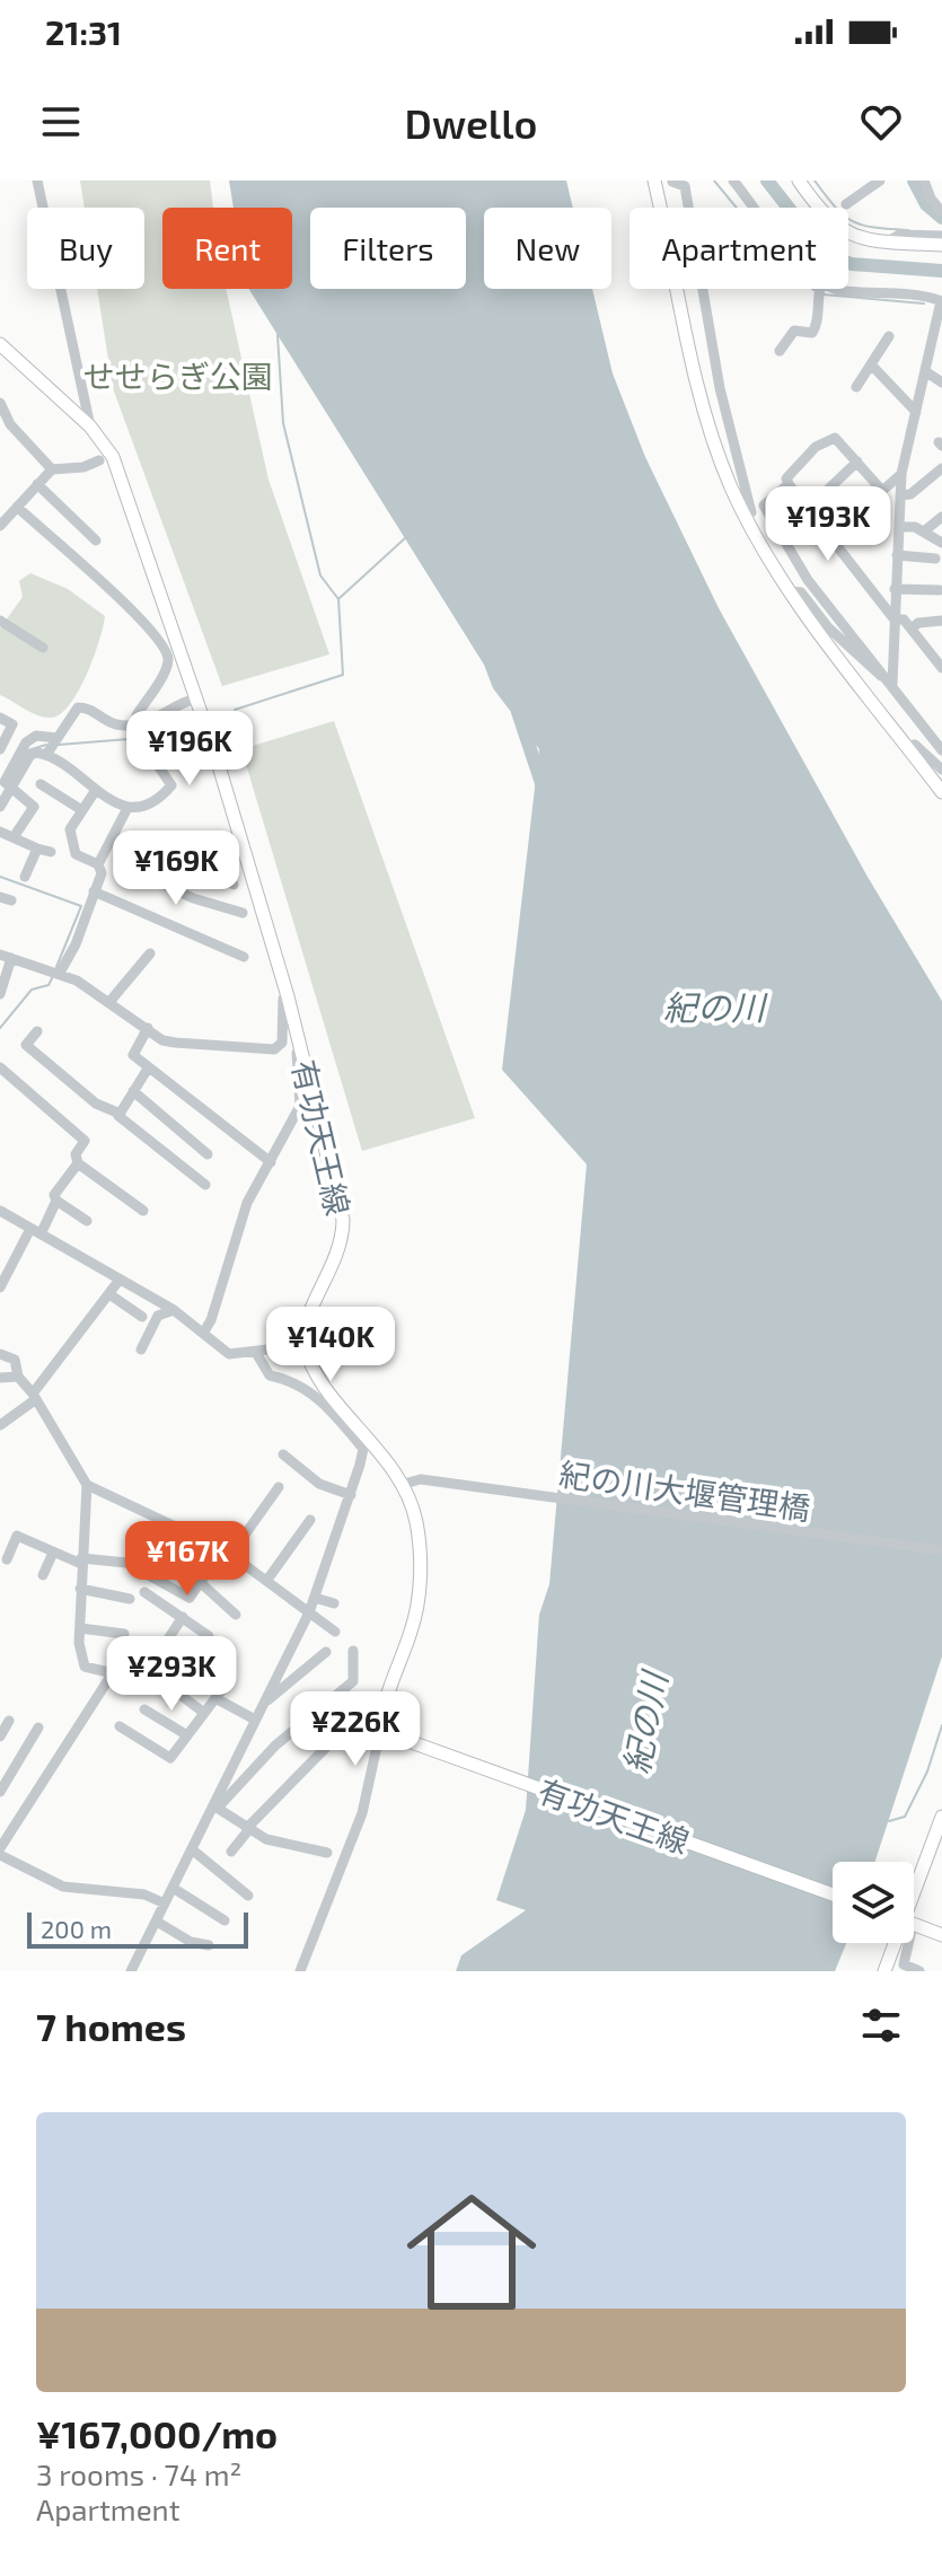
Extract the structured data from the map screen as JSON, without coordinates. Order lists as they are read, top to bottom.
{
  "streets": {
    "main road": ["有功天王線"],
    "street": ["紀の川大堰管理橋"]
  },
  "water": ["紀の川"],
  "parks": ["せせらぎ公園"],
  "scale_bar": "200 m",
  "page": {
    "status": "21:31",
    "header": "Dwello",
    "chip": [
      "Buy",
      "Rent",
      "Filters",
      "New",
      "Apartment"
    ],
    "price": [
      "¥193K",
      "¥196K",
      "¥169K",
      "¥140K",
      "¥167K",
      "¥293K",
      "¥226K"
    ],
    "scale": "200 m",
    "heading": "7 homes",
    "list": [
      {
        "name": "¥167,000/mo",
        "note": "3 rooms · 74 m² · Apartment"
      }
    ]
  }
}
